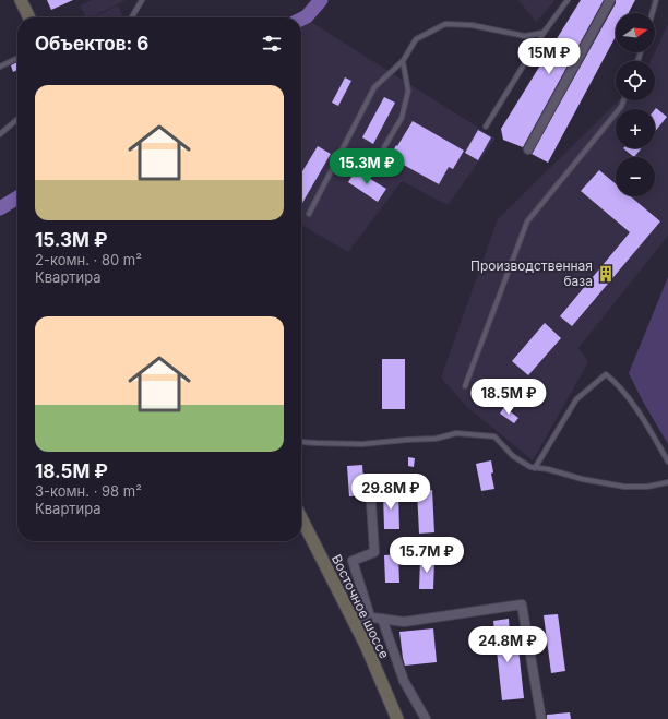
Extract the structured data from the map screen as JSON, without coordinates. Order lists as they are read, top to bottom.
{
  "streets": {
    "street": ["Восточное шоссе"]
  },
  "places": {
    "building": ["Производственная база"]
  },
  "north": "right",
  "page": {
    "map_buttons": ["+", "−"],
    "heading": "Объектов: 6",
    "price": [
      "15M ₽",
      "15.3M ₽",
      "18.5M ₽",
      "29.8M ₽",
      "15.7M ₽",
      "24.8M ₽"
    ],
    "list": [
      {
        "name": "15.3M ₽",
        "note": "2-комн. · 80 m² · Квартира"
      },
      {
        "name": "18.5M ₽",
        "note": "3-комн. · 98 m² · Квартира"
      }
    ]
  }
}
